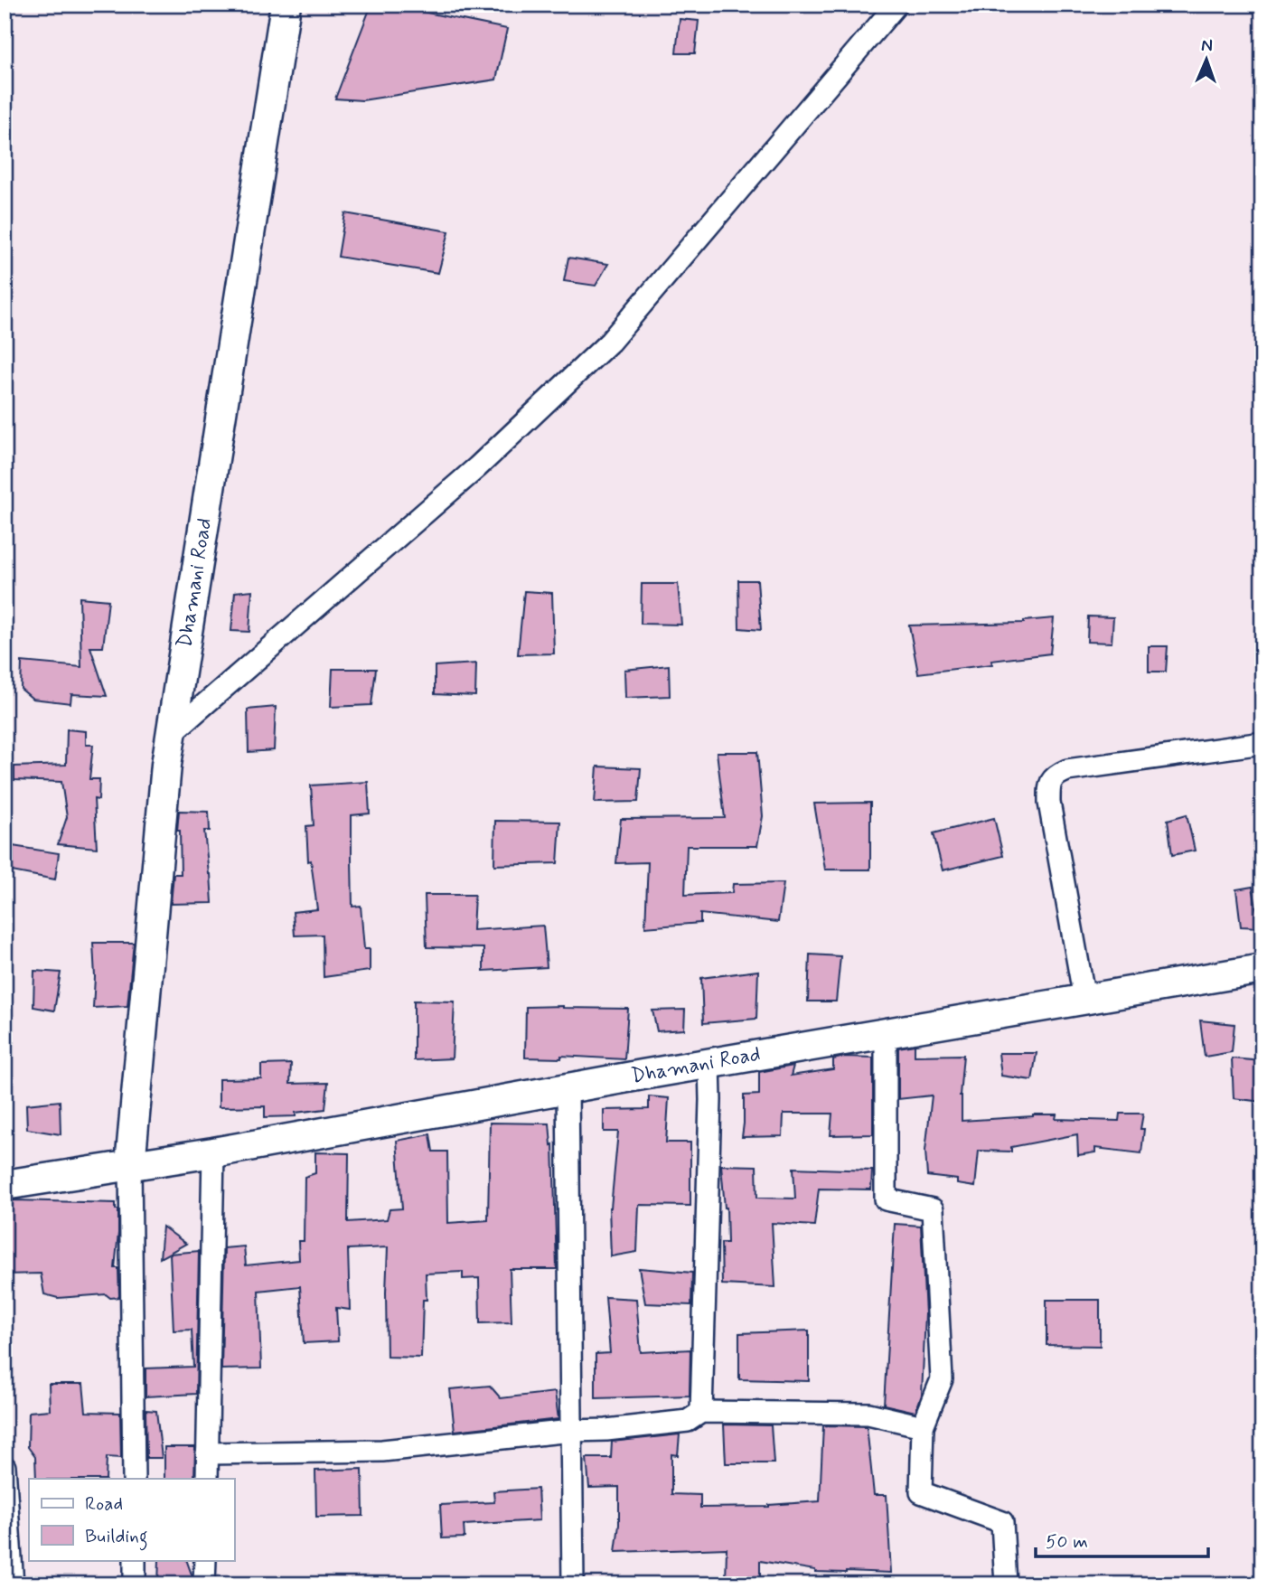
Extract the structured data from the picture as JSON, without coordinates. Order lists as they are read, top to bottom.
{
  "streets": {
    "main road": ["Dhamani Road"]
  },
  "legend": ["Road", "Building"],
  "scale_bar": "50 m",
  "north": "top"
}
